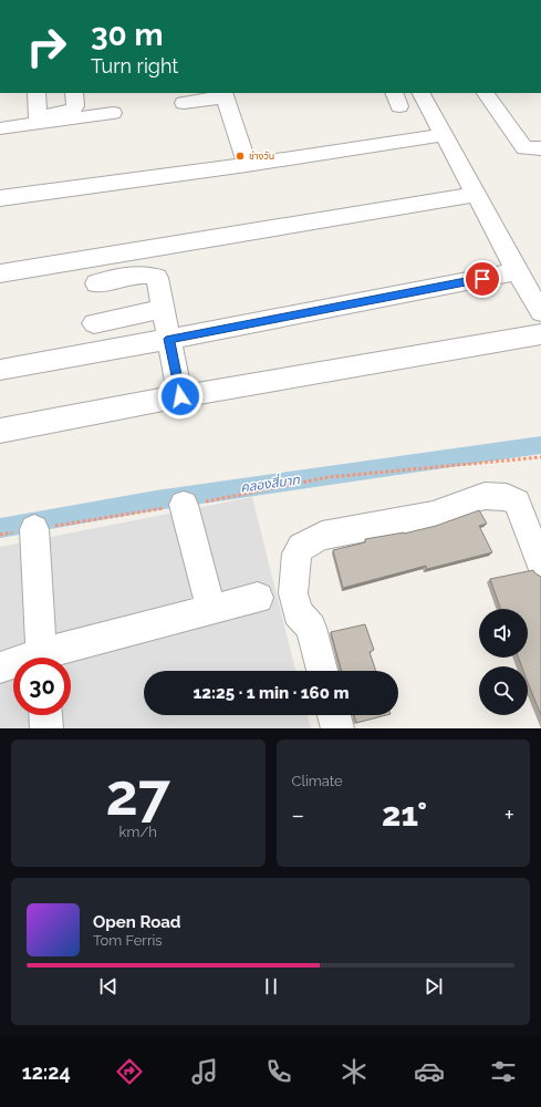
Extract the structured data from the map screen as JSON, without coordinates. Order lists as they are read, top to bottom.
{
  "water": ["คลองสี่บาท"],
  "places": ["ช่างวัน"],
  "page": {
    "turn": ["30 m", "Turn right"],
    "limit": "30",
    "trip": "12:25 · 1 min · 160 m",
    "tile": [
      ["27", "km/h"],
      "Climate"
    ],
    "heat": ["−", "21°", "+"],
    "song": ["Open Road", "Tom Ferris"],
    "tabs": "12:24"
  }
}
